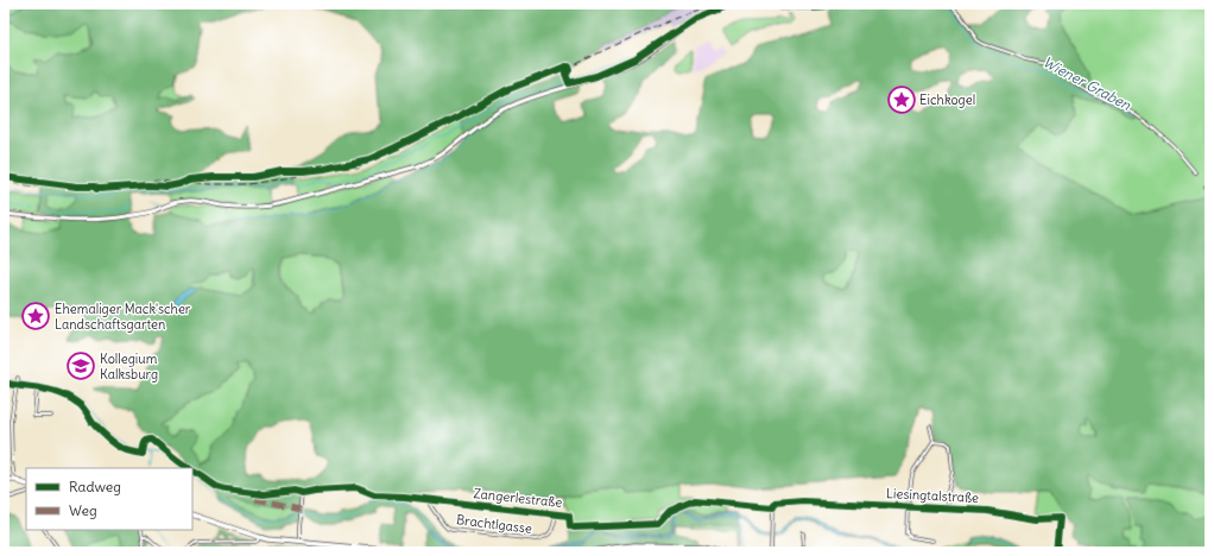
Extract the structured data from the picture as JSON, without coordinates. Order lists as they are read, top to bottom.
{
  "streets": {
    "street": ["Liesingtalstraße", "Zangerlestraße", "Brachtlgasse"]
  },
  "crossings": [
    ["Zangerlestraße", "Brachtlgasse"]
  ],
  "water": ["Wiener Graben"],
  "places": {
    "place": ["Eichkogel", "Ehemaliger Mack'scher Landschaftsgarten"],
    "school or university": ["Kollegium Kalksburg"]
  },
  "legend": ["Radweg", "Weg"]
}
